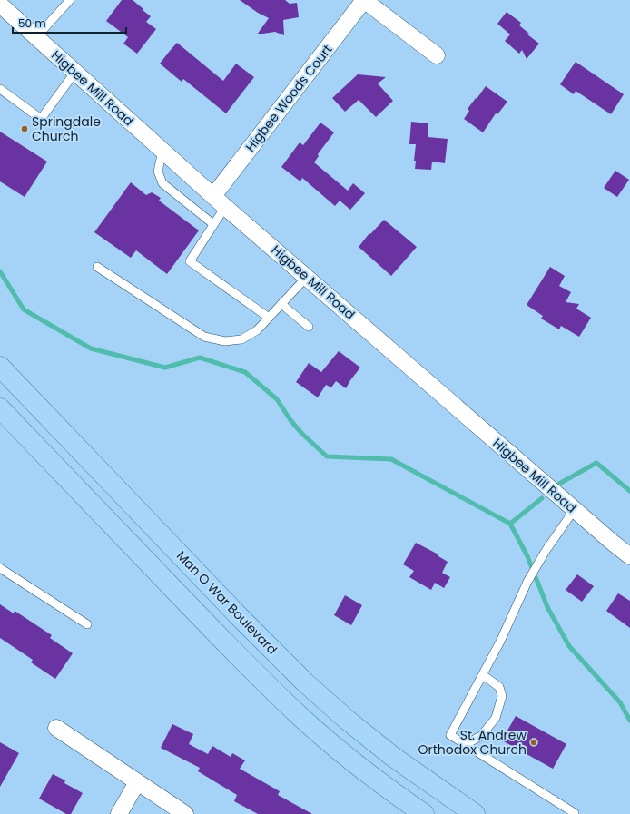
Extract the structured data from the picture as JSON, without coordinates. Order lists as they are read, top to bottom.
{
  "streets": {
    "main road": ["Man O War Boulevard"],
    "street": ["Higbee Mill Road", "Higbee Woods Court"]
  },
  "crossings": [
    ["Higbee Mill Road", "Higbee Woods Court"]
  ],
  "places": ["Springdale Church", "St. Andrew Orthodox Church"],
  "scale_bar": "50 m"
}
